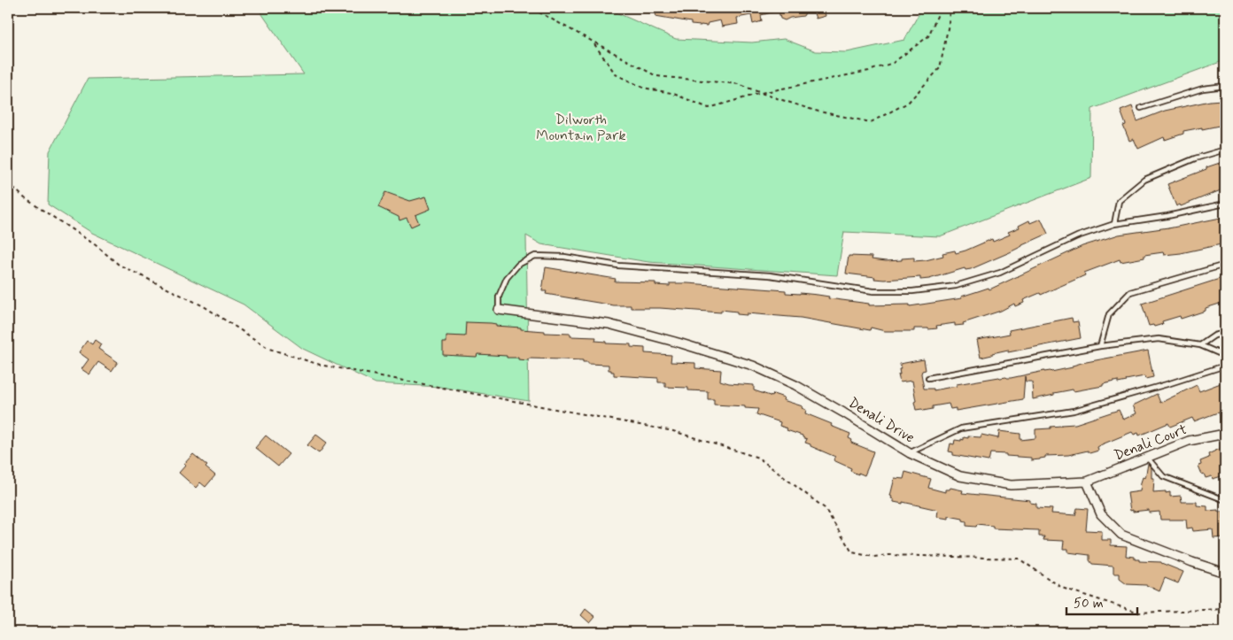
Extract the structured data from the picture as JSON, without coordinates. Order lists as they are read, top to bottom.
{
  "streets": {
    "street": ["Denali Drive", "Denali Court"]
  },
  "crossings": [
    ["Denali Drive", "Denali Court"]
  ],
  "parks": ["Dilworth Mountain Park"],
  "scale_bar": "50 m"
}
